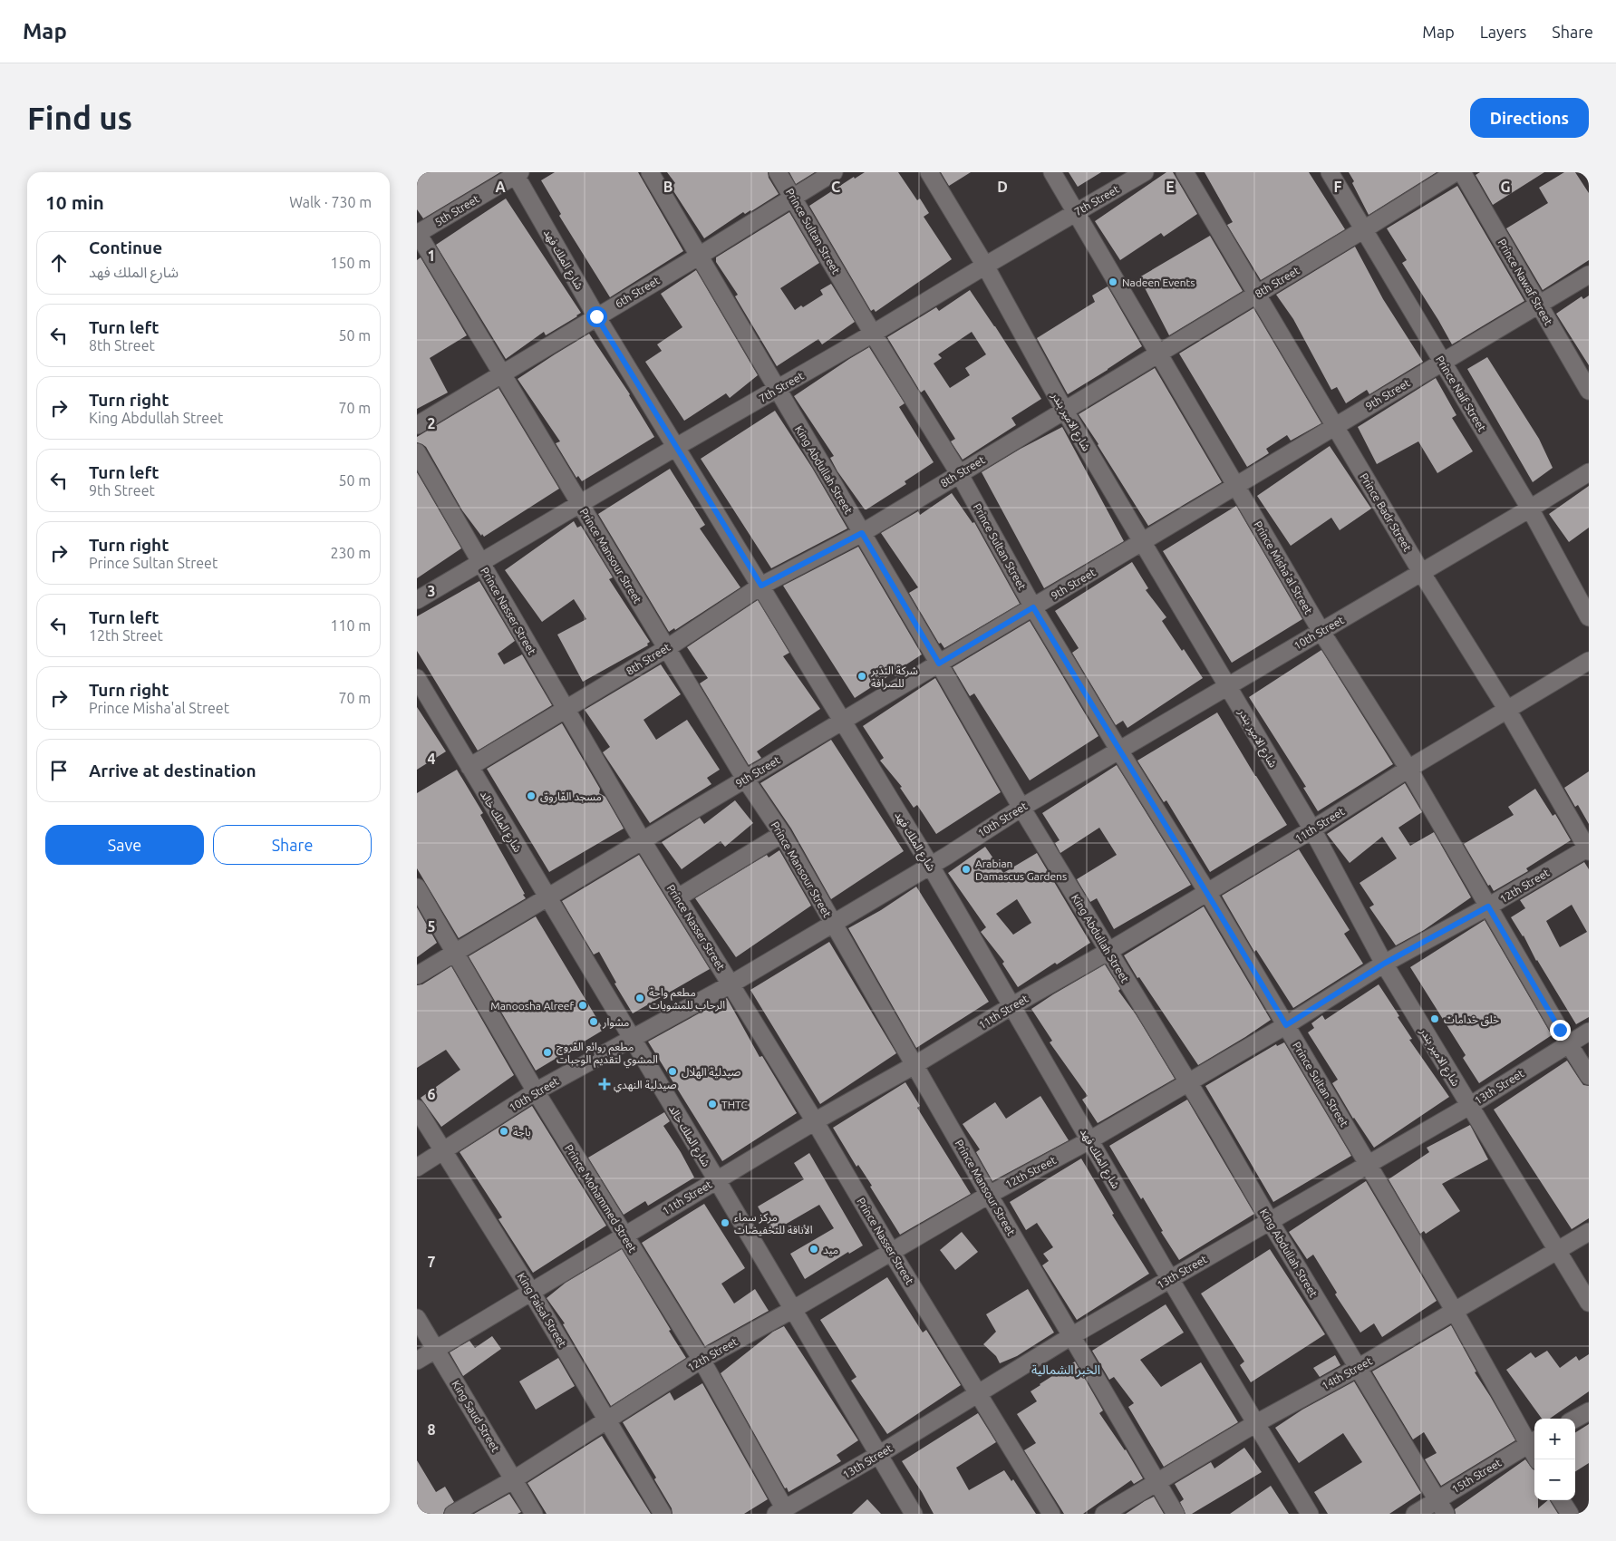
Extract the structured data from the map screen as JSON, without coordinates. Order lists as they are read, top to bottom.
{
  "streets": {
    "street": [
      "7th Street",
      "5th Street",
      "Prince Sultan Street",
      "شارع الملك فهد",
      "8th Street",
      "Prince Nawaf Street",
      "6th Street",
      "Prince Naif Street",
      "9th Street",
      "شارع الامير بندر",
      "King Abdullah Street",
      "Prince Badr Street",
      "Prince Mansour Street",
      "Prince Misha'al Street",
      "Prince Nasser Street",
      "10th Street",
      "شارع الملك خالد",
      "11th Street",
      "12th Street",
      "13th Street",
      "Prince Mohammed Street",
      "King Faisal Street",
      "14th Street",
      "King Saud Street",
      "15th Street"
    ]
  },
  "crossings": [
    ["7th Street", "Prince Sultan Street"],
    ["7th Street", "شارع الملك فهد"],
    ["7th Street", "شارع الامير بندر"],
    ["7th Street", "King Abdullah Street"],
    ["7th Street", "Prince Mansour Street"],
    ["7th Street", "Prince Misha'al Street"],
    ["7th Street", "Prince Nasser Street"],
    ["5th Street", "شارع الملك فهد"],
    ["5th Street", "Prince Mansour Street"],
    ["Prince Sultan Street", "8th Street"],
    ["Prince Sultan Street", "6th Street"],
    ["Prince Sultan Street", "9th Street"],
    ["Prince Sultan Street", "10th Street"],
    ["Prince Sultan Street", "11th Street"],
    ["Prince Sultan Street", "12th Street"],
    ["Prince Sultan Street", "13th Street"],
    ["Prince Sultan Street", "14th Street"],
    ["Prince Sultan Street", "15th Street"],
    ["شارع الملك فهد", "8th Street"],
    ["شارع الملك فهد", "6th Street"],
    ["شارع الملك فهد", "9th Street"],
    ["شارع الملك فهد", "10th Street"],
    ["شارع الملك فهد", "11th Street"],
    ["شارع الملك فهد", "12th Street"],
    ["شارع الملك فهد", "13th Street"],
    ["شارع الملك فهد", "14th Street"],
    ["8th Street", "Prince Naif Street"],
    ["8th Street", "شارع الامير بندر"],
    ["8th Street", "King Abdullah Street"],
    ["8th Street", "Prince Badr Street"],
    ["8th Street", "Prince Mansour Street"],
    ["8th Street", "Prince Misha'al Street"],
    ["8th Street", "Prince Nasser Street"],
    ["8th Street", "شارع الملك خالد"],
    ["Prince Nawaf Street", "9th Street"],
    ["6th Street", "King Abdullah Street"],
    ["6th Street", "Prince Mansour Street"],
    ["Prince Naif Street", "9th Street"],
    ["Prince Naif Street", "10th Street"],
    ["9th Street", "شارع الامير بندر"],
    ["9th Street", "King Abdullah Street"],
    ["9th Street", "Prince Badr Street"],
    ["9th Street", "Prince Mansour Street"],
    ["9th Street", "Prince Misha'al Street"],
    ["9th Street", "Prince Nasser Street"],
    ["9th Street", "شارع الملك خالد"],
    ["9th Street", "Prince Mohammed Street"],
    ["شارع الامير بندر", "10th Street"],
    ["شارع الامير بندر", "11th Street"],
    ["شارع الامير بندر", "12th Street"],
    ["شارع الامير بندر", "13th Street"],
    ["شارع الامير بندر", "14th Street"],
    ["King Abdullah Street", "10th Street"],
    ["King Abdullah Street", "11th Street"],
    ["King Abdullah Street", "12th Street"],
    ["King Abdullah Street", "13th Street"],
    ["King Abdullah Street", "14th Street"],
    ["King Abdullah Street", "15th Street"],
    ["Prince Badr Street", "10th Street"],
    ["Prince Badr Street", "11th Street"],
    ["Prince Badr Street", "12th Street"],
    ["Prince Mansour Street", "10th Street"],
    ["Prince Mansour Street", "11th Street"],
    ["Prince Mansour Street", "12th Street"],
    ["Prince Mansour Street", "13th Street"],
    ["Prince Mansour Street", "14th Street"],
    ["Prince Misha'al Street", "10th Street"],
    ["Prince Misha'al Street", "11th Street"],
    ["Prince Misha'al Street", "12th Street"],
    ["Prince Misha'al Street", "13th Street"],
    ["Prince Nasser Street", "10th Street"],
    ["Prince Nasser Street", "11th Street"],
    ["Prince Nasser Street", "12th Street"],
    ["Prince Nasser Street", "13th Street"],
    ["10th Street", "شارع الملك خالد"],
    ["10th Street", "Prince Mohammed Street"],
    ["10th Street", "King Faisal Street"],
    ["شارع الملك خالد", "11th Street"],
    ["شارع الملك خالد", "12th Street"],
    ["شارع الملك خالد", "13th Street"],
    ["11th Street", "Prince Mohammed Street"],
    ["11th Street", "King Faisal Street"],
    ["11th Street", "King Saud Street"],
    ["12th Street", "Prince Mohammed Street"],
    ["12th Street", "King Faisal Street"],
    ["12th Street", "King Saud Street"],
    ["13th Street", "Prince Mohammed Street"]
  ],
  "districts": ["الخبر الشمالية"],
  "places": {
    "other": [
      "Nadeen Events",
      "شركة النذير للصرافة",
      "مسجد الفاروق",
      "Arabian Damascus Gardens",
      "مطعم واحة الرحاب للمشويات",
      "Manoosha Alreef",
      "خلق خدامات",
      "مشوار",
      "مطعم روائع الفروج المشوي لتقديم الوجبات",
      "صيدلية الهلال",
      "THTC",
      "باجة",
      "مركز سماء الأناقة للتخفيضات",
      "ميد"
    ],
    "health": ["صيدلية النهدي"]
  },
  "page": {
    "header": "Map",
    "nav": ["Map", "Layers", "Share"],
    "buttons": [
      "Directions",
      ["Save", "Share"]
    ],
    "title": "Find us",
    "heading": ["10 min", "Walk · 730 m"],
    "list": [
      ["Continue", "شارع الملك فهد", "150 m"],
      ["Turn left", "8th Street", "50 m"],
      ["Turn right", "King Abdullah Street", "70 m"],
      ["Turn left", "9th Street", "50 m"],
      ["Turn right", "Prince Sultan Street", "230 m"],
      ["Turn left", "12th Street", "110 m"],
      ["Turn right", "Prince Misha'al Street", "70 m"],
      "Arrive at destination"
    ],
    "map_buttons": ["+", "−"]
  },
  "grid": {
    "columns": [
      "A",
      "B",
      "C",
      "D",
      "E",
      "F",
      "G"
    ],
    "rows": [
      "1",
      "2",
      "3",
      "4",
      "5",
      "6",
      "7",
      "8"
    ]
  }
}
